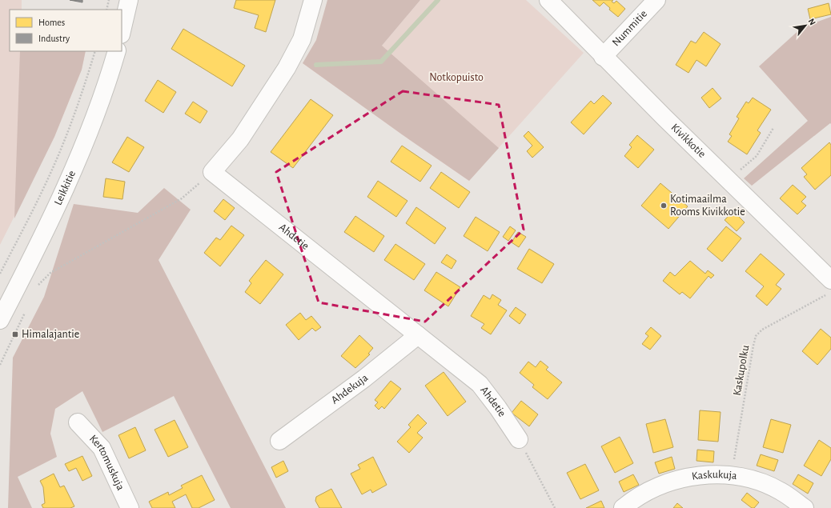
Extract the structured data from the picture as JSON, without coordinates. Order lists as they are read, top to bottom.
{
  "streets": {
    "street": [
      "Nummitie",
      "Kivikkotie",
      "Leikkitie",
      "Ahdetie",
      "Ahdekuja",
      "Kertomuskuja",
      "Kaskukuja"
    ],
    "path": ["Kaskupolku"]
  },
  "crossings": [
    ["Nummitie", "Kivikkotie"],
    ["Ahdetie", "Ahdekuja"],
    ["Kaskupolku", "Kaskukuja"]
  ],
  "parks": ["Notkopuisto"],
  "places": {
    "other": ["Kotimaailma Rooms Kivikkotie"],
    "transit": ["Himalajantie"]
  },
  "legend": ["Homes", "Industry"],
  "north": "top right"
}
